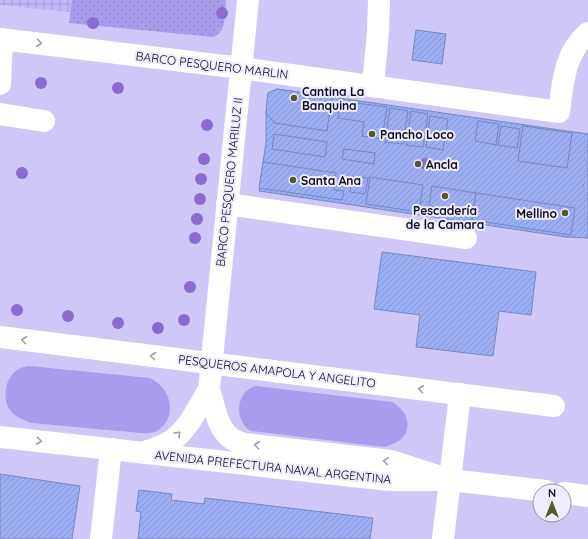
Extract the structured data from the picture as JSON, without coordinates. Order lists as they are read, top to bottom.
{
  "streets": {
    "street": [
      "BARCO PESQUERO MARLIN",
      "BARCO PESQUERO MARILUZ II",
      "PESQUEROS AMAPOLA Y ANGELITO",
      "AVENIDA PREFECTURA NAVAL ARGENTINA"
    ]
  },
  "crossings": [
    ["BARCO PESQUERO MARLIN", "BARCO PESQUERO MARILUZ II"],
    ["BARCO PESQUERO MARILUZ II", "PESQUEROS AMAPOLA Y ANGELITO"]
  ],
  "one_way": ["BARCO PESQUERO MARLIN"],
  "places": [
    "Cantina La Banquina",
    "Pancho Loco",
    "Ancla",
    "Santa Ana",
    "Pescadería de la Camara",
    "Mellino"
  ],
  "north": "top"
}
